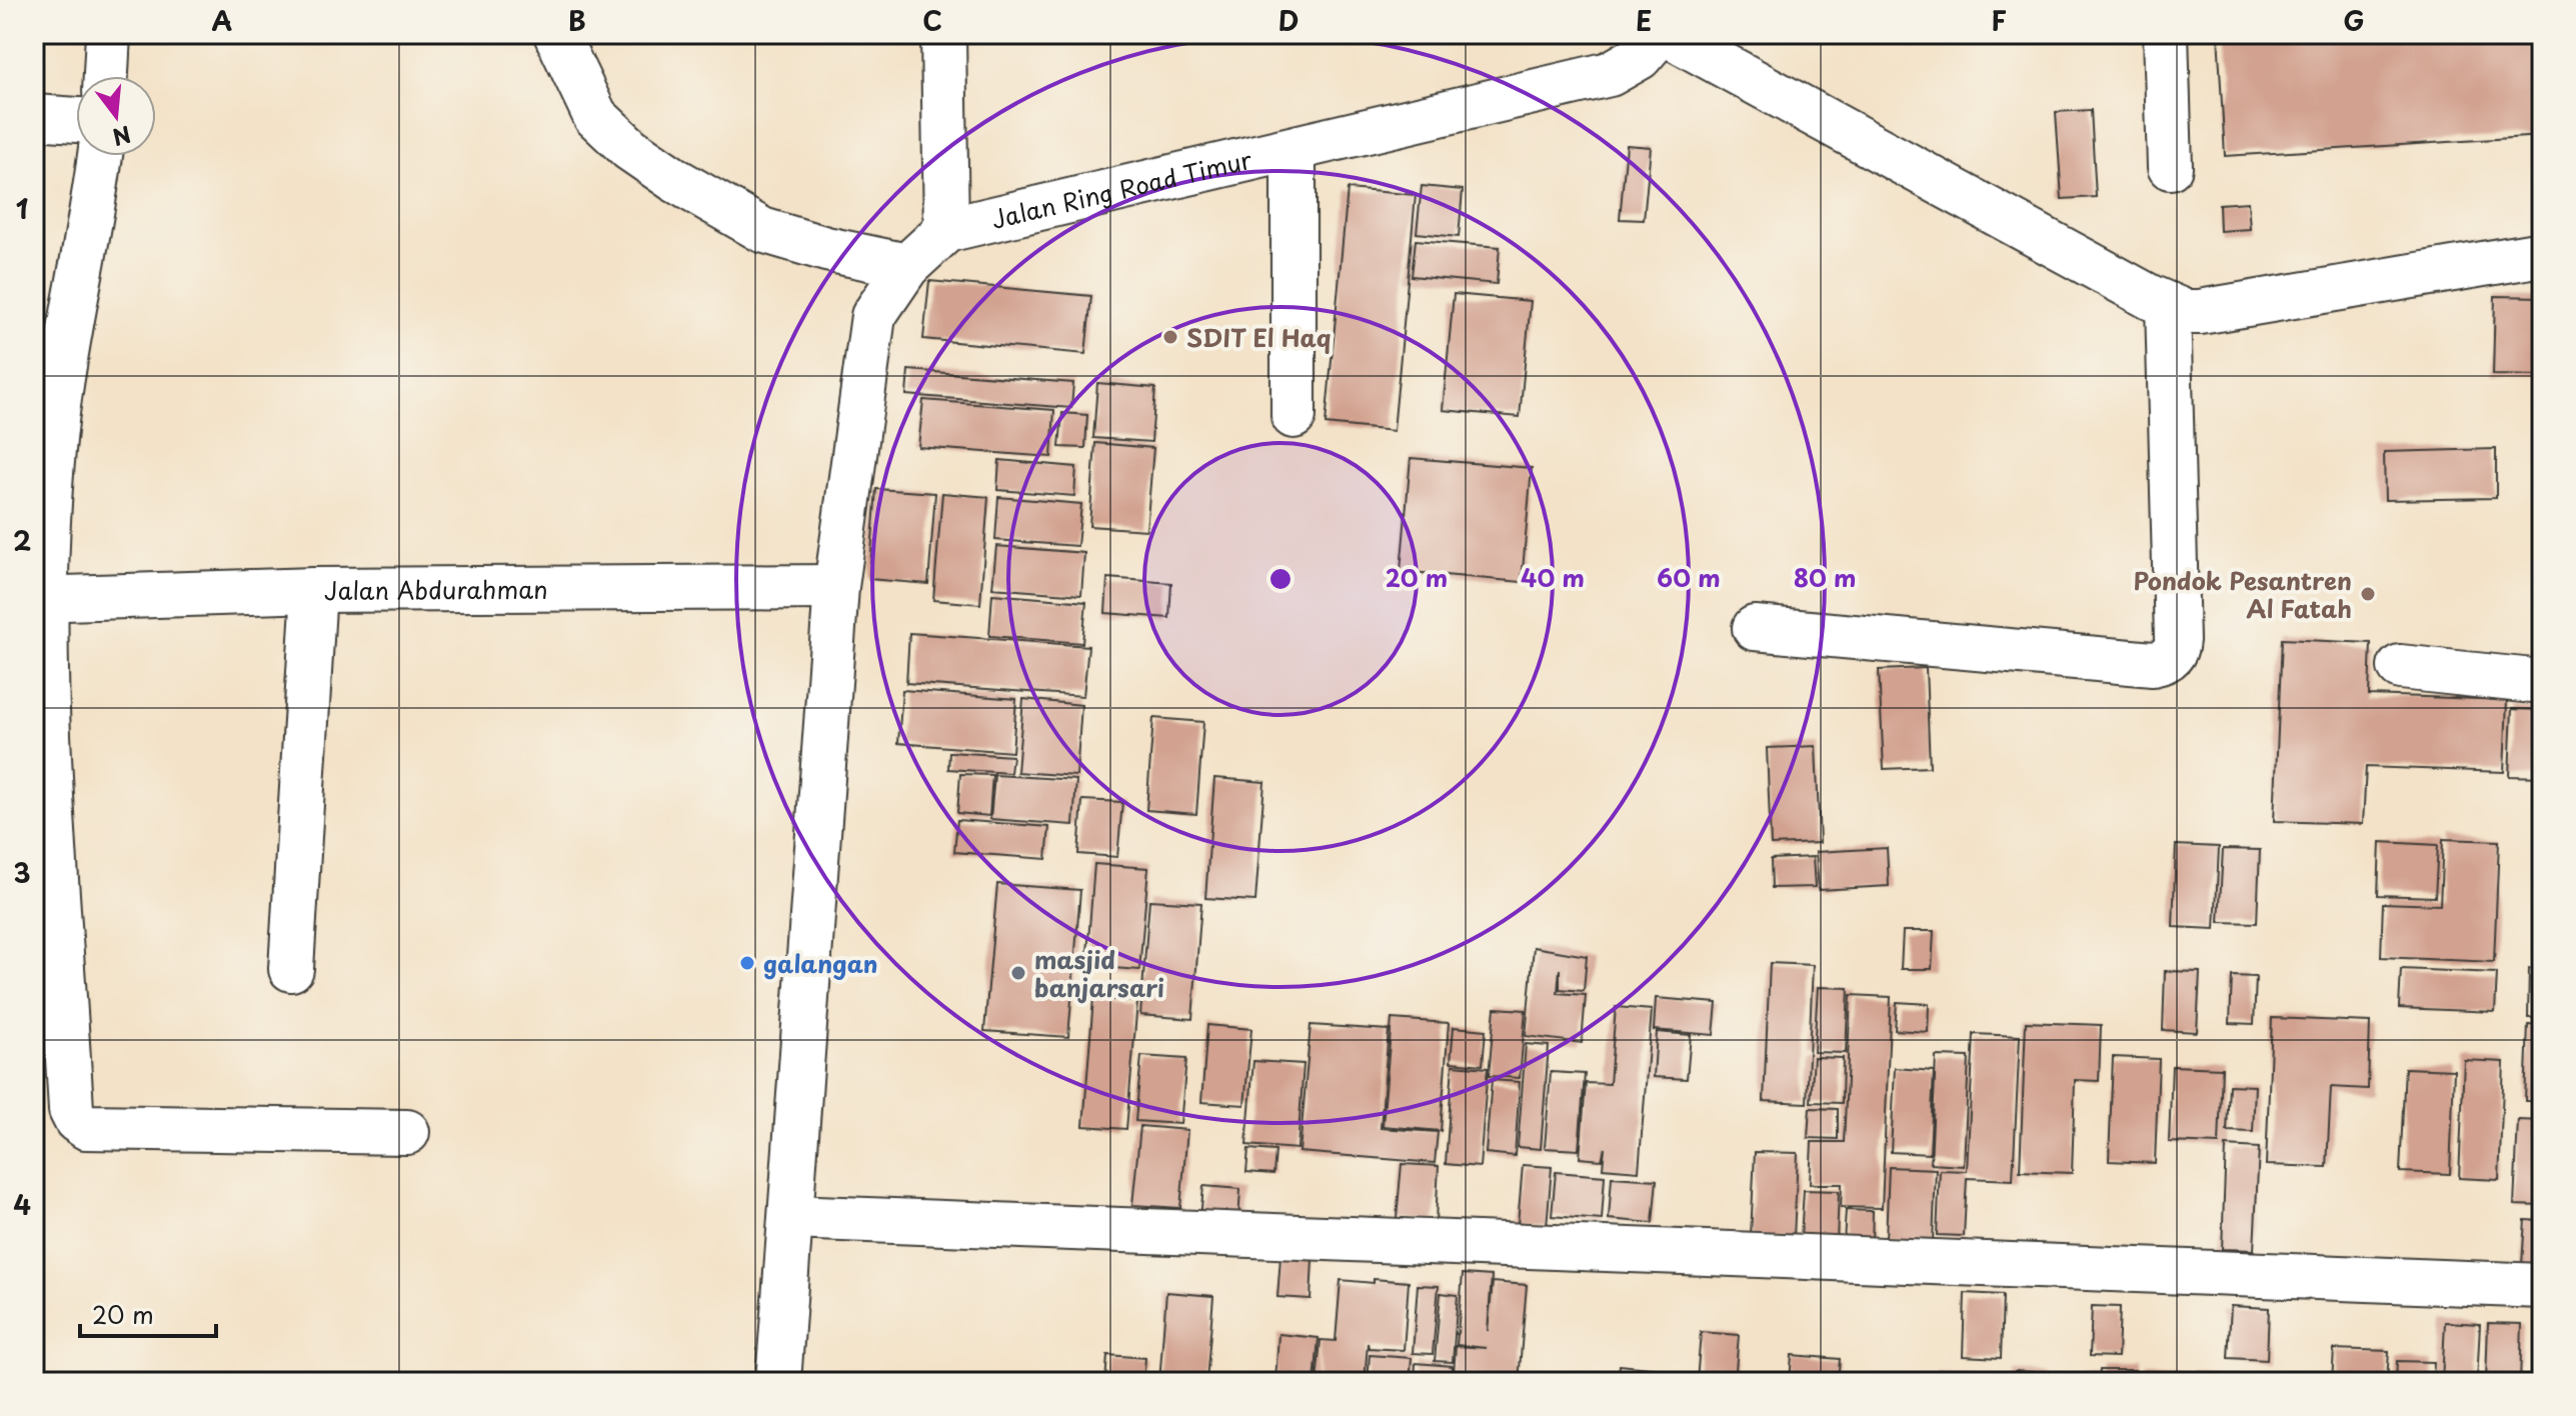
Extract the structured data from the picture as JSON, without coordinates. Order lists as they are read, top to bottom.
{
  "streets": {
    "street": ["Jalan Ring Road Timur", "Jalan Abdurahman"]
  },
  "crossings": [
    ["Jalan Ring Road Timur", "Jalan Abdurahman"]
  ],
  "places": [
    "SDIT El Haq",
    "Pondok Pesantren Al Fatah",
    "galangan",
    "masjid banjarsari"
  ],
  "scale_bar": "20 m",
  "north": "bottom",
  "grid": {
    "columns": [
      "A",
      "B",
      "C",
      "D",
      "E",
      "F",
      "G"
    ],
    "rows": [
      "1",
      "2",
      "3",
      "4"
    ]
  },
  "rings": [
    "20 m",
    "40 m",
    "60 m",
    "80 m"
  ]
}
